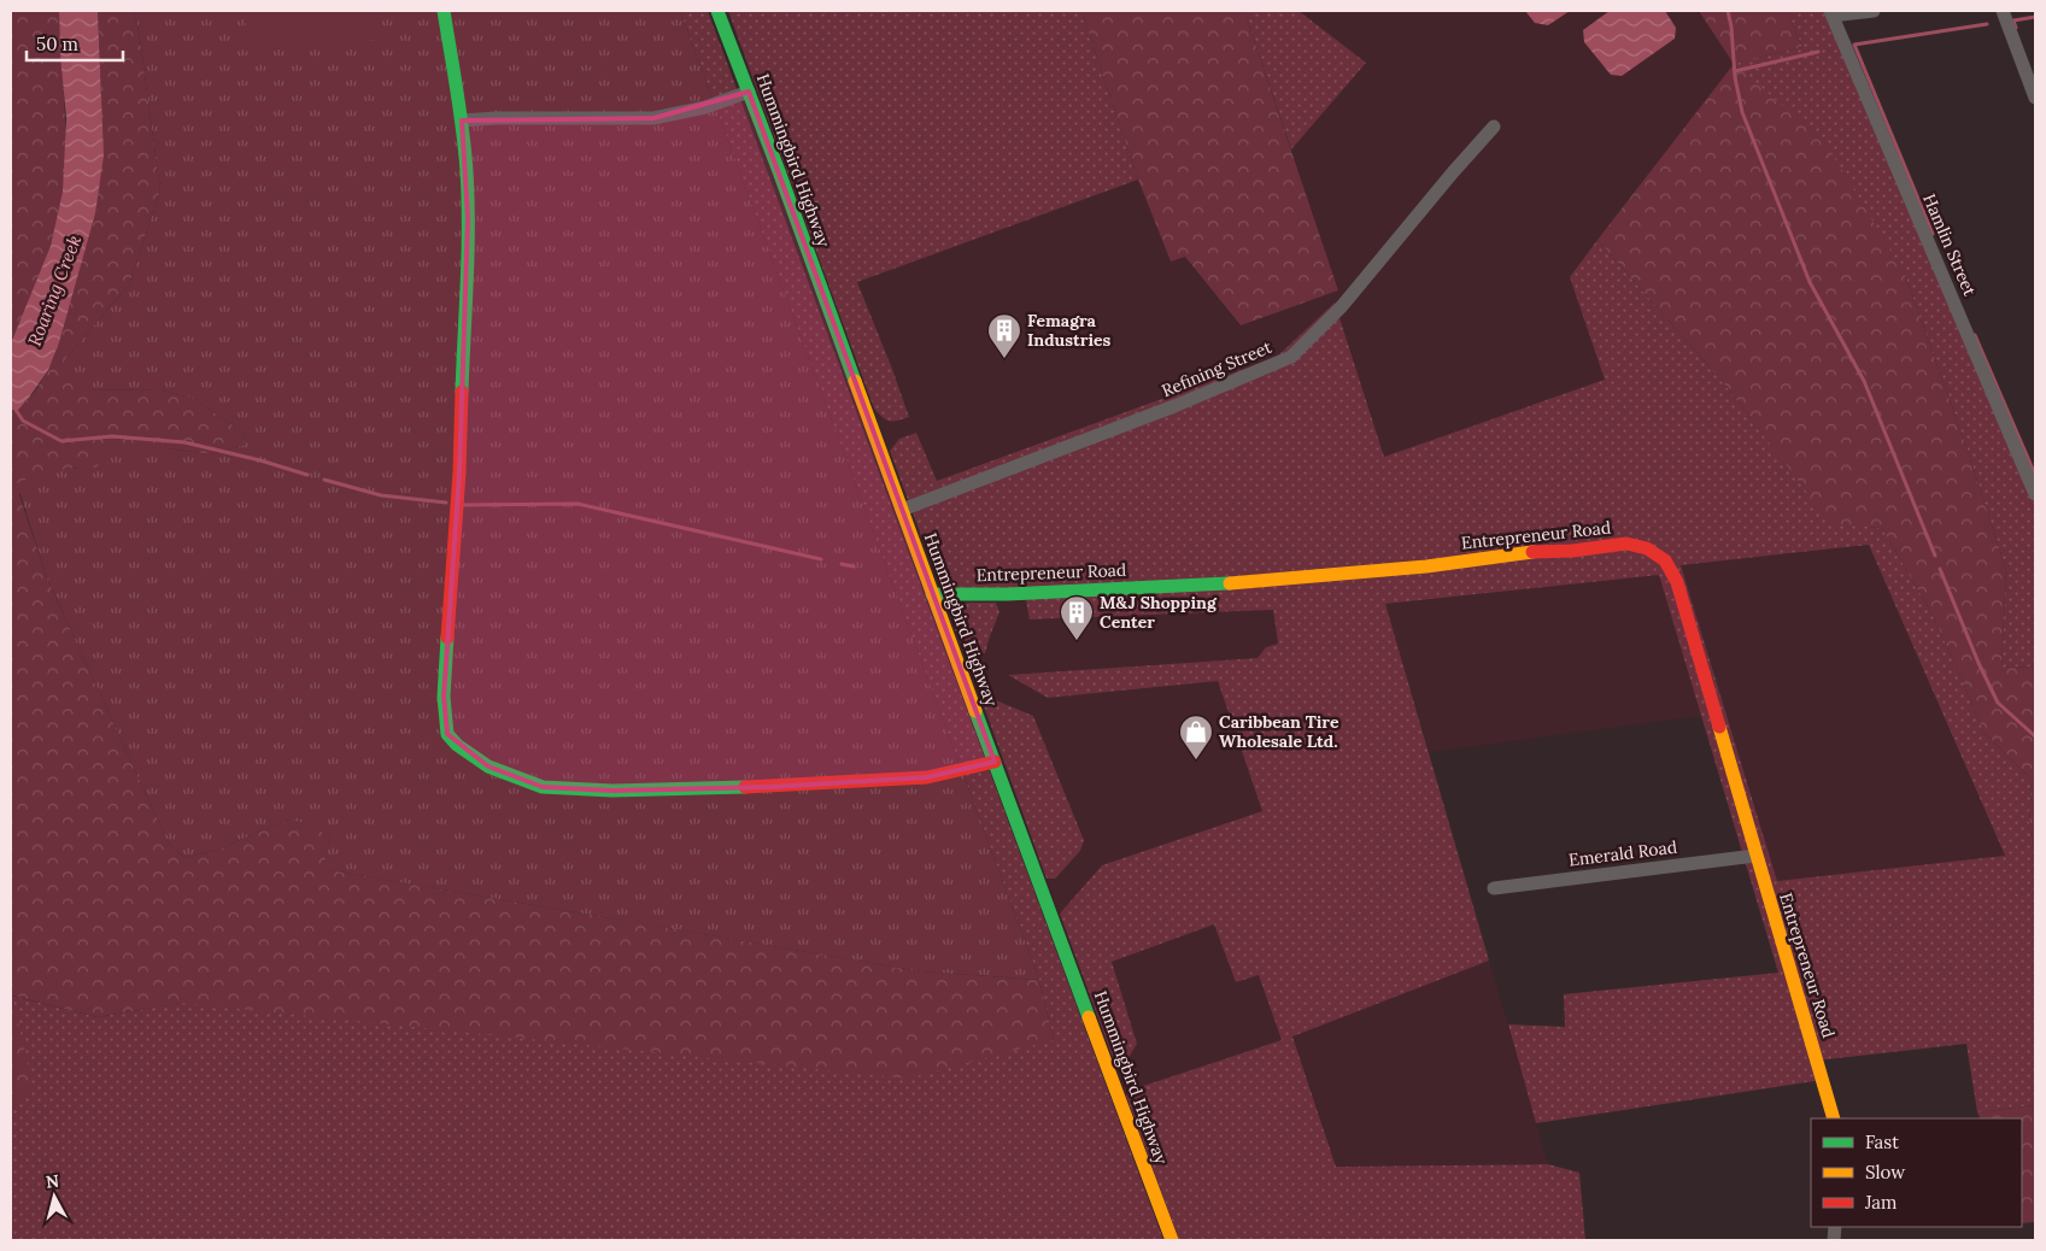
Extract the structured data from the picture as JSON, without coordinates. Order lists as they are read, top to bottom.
{
  "streets": {
    "street": [
      "Hummingbird Highway",
      "Hamlin Street",
      "Refining Street",
      "Entrepreneur Road",
      "Emerald Road"
    ]
  },
  "crossings": [
    ["Hummingbird Highway", "Refining Street"],
    ["Hummingbird Highway", "Entrepreneur Road"],
    ["Entrepreneur Road", "Emerald Road"]
  ],
  "water": ["Roaring Creek"],
  "places": {
    "building": ["Femagra Industries", "M&J Shopping Center"],
    "shop": ["Caribbean Tire Wholesale Ltd."]
  },
  "legend": ["Fast", "Slow", "Jam"],
  "scale_bar": "50 m",
  "north": "top"
}
